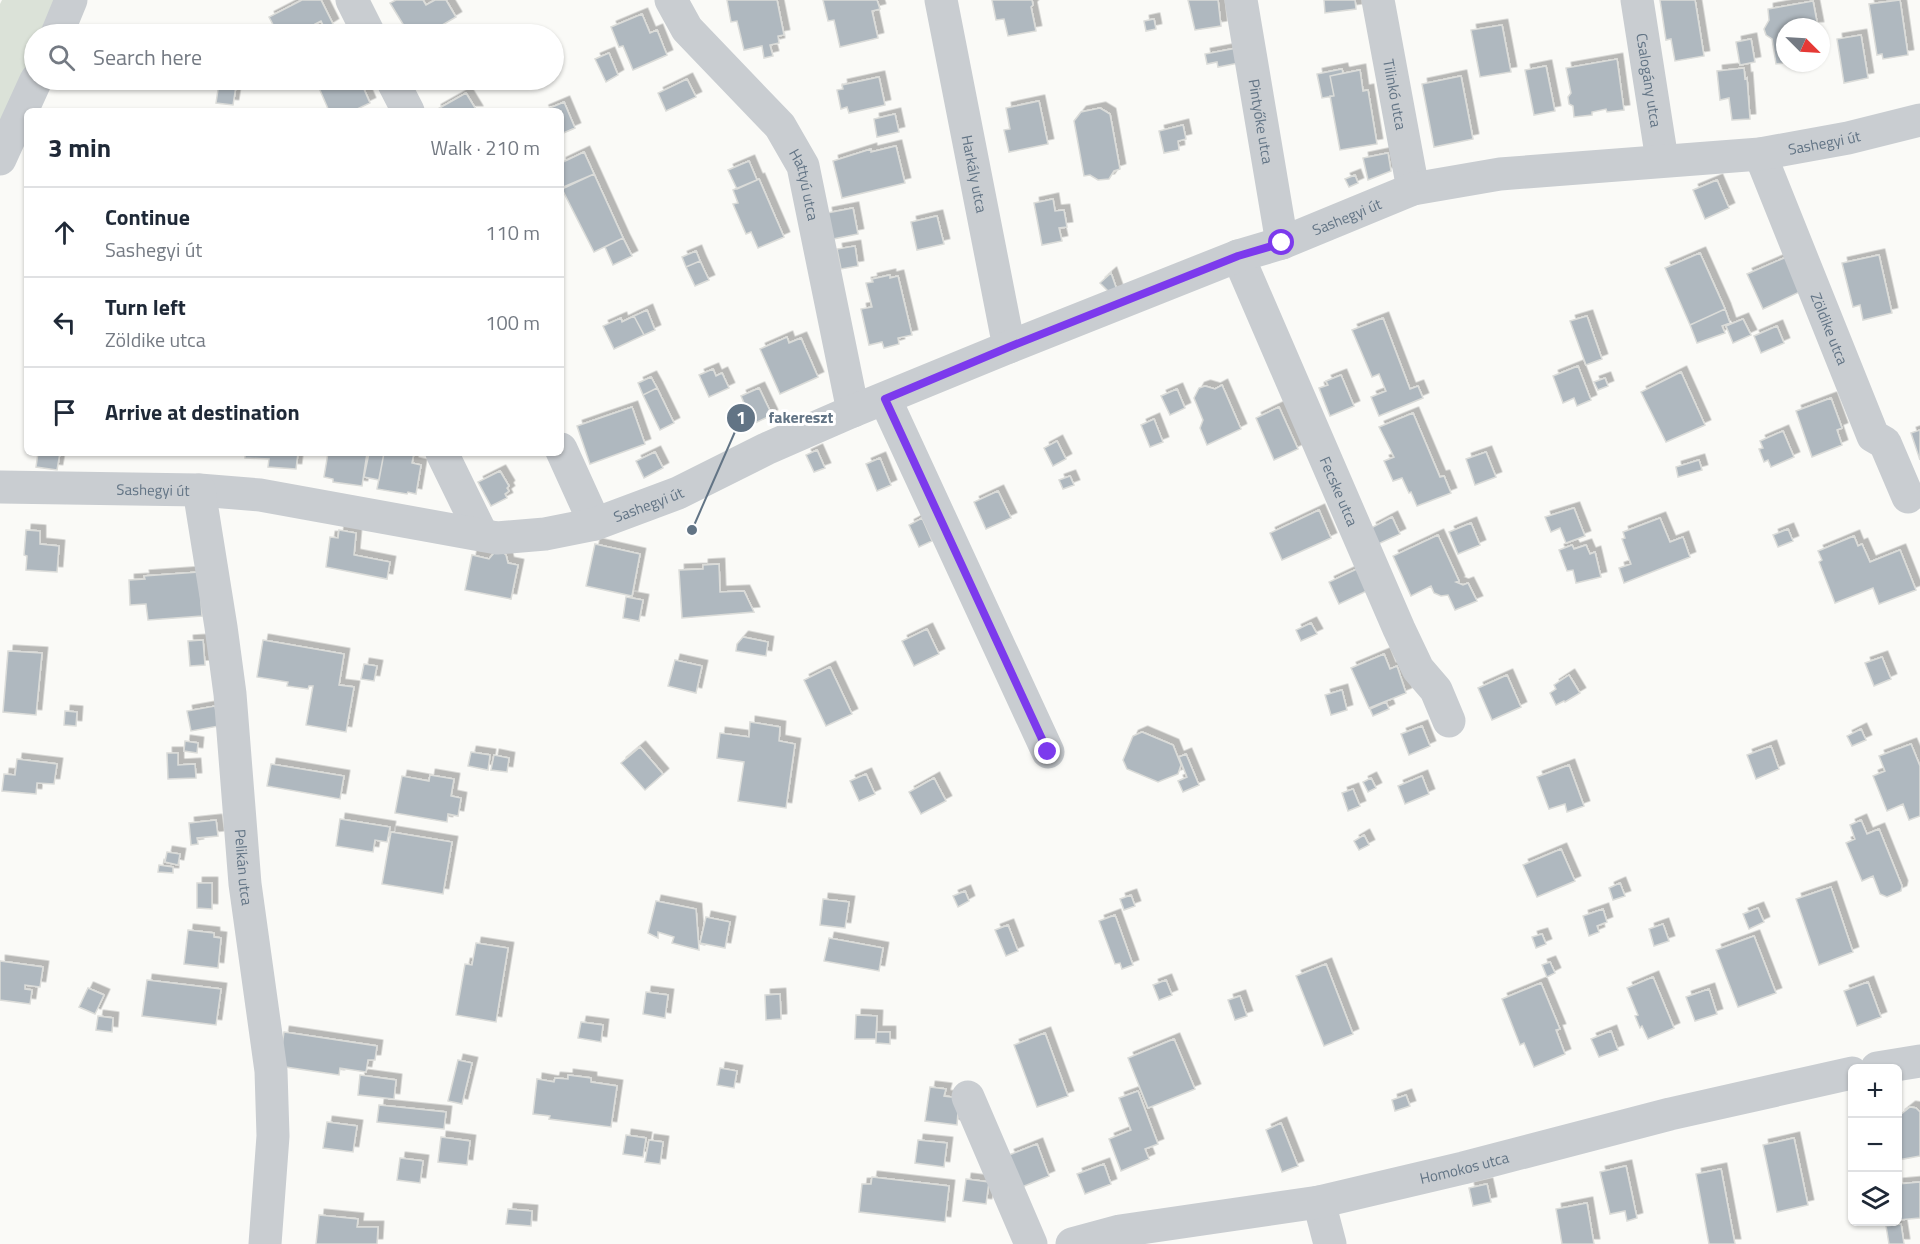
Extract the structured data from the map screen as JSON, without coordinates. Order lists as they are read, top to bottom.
{
  "streets": {
    "street": [
      "Csalogány utca",
      "Tilinkó utca",
      "Pintyőke utca",
      "Sashegyi út",
      "Harkály utca",
      "Hattyú utca",
      "Zöldike utca",
      "Fecske utca",
      "Pelikán utca",
      "Homokos utca"
    ]
  },
  "crossings": [
    ["Csalogány utca", "Sashegyi út"],
    ["Tilinkó utca", "Sashegyi út"],
    ["Pintyőke utca", "Sashegyi út"],
    ["Sashegyi út", "Harkály utca"],
    ["Sashegyi út", "Hattyú utca"],
    ["Sashegyi út", "Zöldike utca"],
    ["Sashegyi út", "Fecske utca"],
    ["Sashegyi út", "Pelikán utca"]
  ],
  "places": ["fakereszt"],
  "north": "bottom right",
  "page": {
    "search": "Search here",
    "heading": ["3 min", "Walk · 210 m"],
    "list": [
      ["Continue", "Sashegyi út", "110 m"],
      ["Turn left", "Zöldike utca", "100 m"],
      "Arrive at destination"
    ],
    "map_buttons": ["+", "−"]
  }
}
